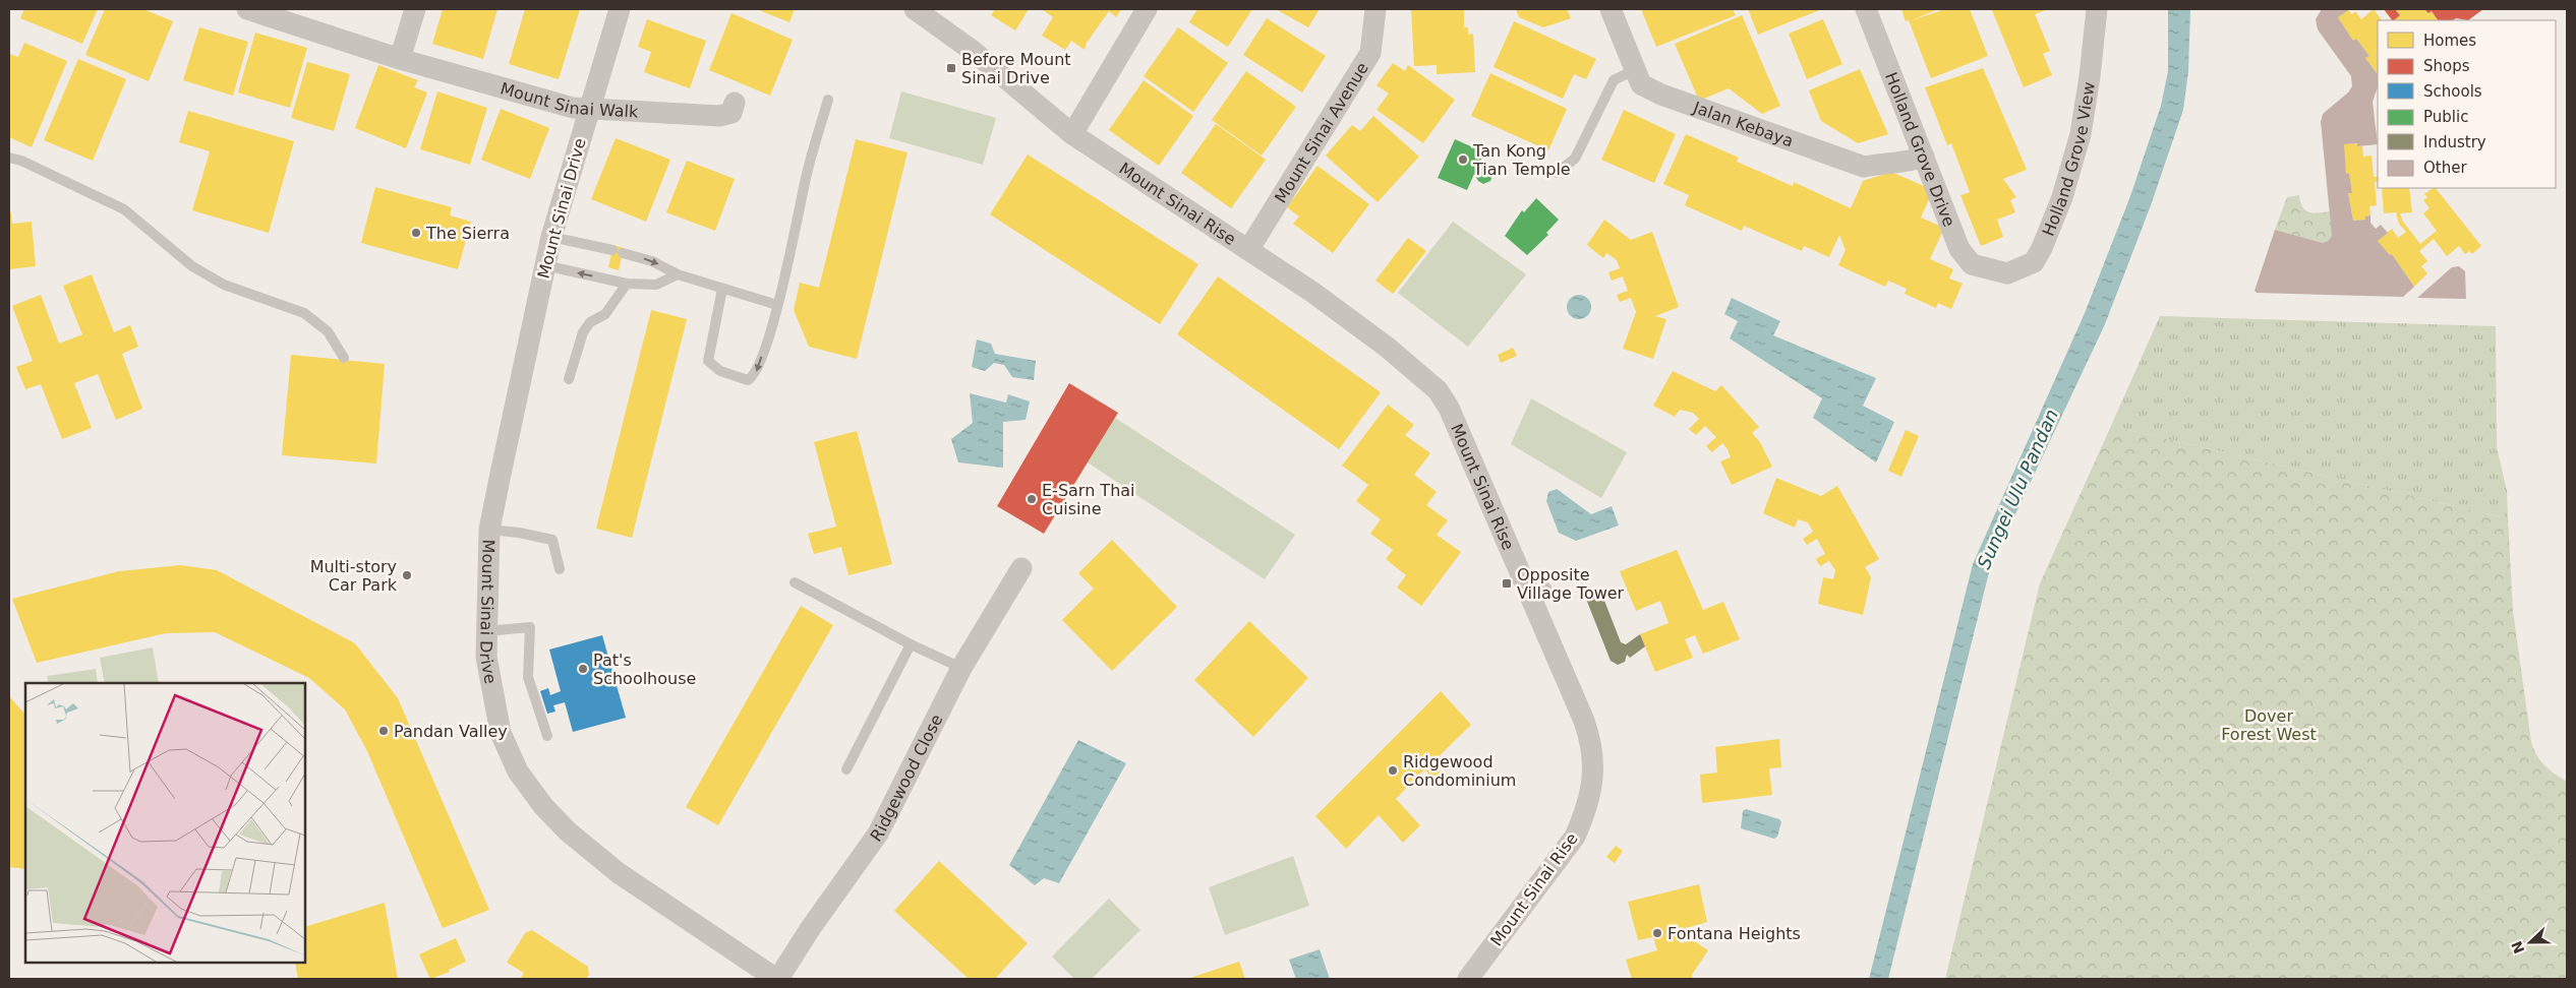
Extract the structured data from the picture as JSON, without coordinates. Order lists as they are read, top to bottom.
{
  "streets": {
    "street": [
      "Mount Sinai Walk",
      "Jalan Kebaya",
      "Mount Sinai Avenue",
      "Holland Grove Drive",
      "Holland Grove View",
      "Mount Sinai Rise",
      "Mount Sinai Drive",
      "Ridgewood Close"
    ]
  },
  "crossings": [
    ["Mount Sinai Walk", "Mount Sinai Drive"],
    ["Jalan Kebaya", "Holland Grove Drive"],
    ["Mount Sinai Avenue", "Mount Sinai Rise"],
    ["Holland Grove Drive", "Holland Grove View"],
    ["Mount Sinai Drive", "Ridgewood Close"]
  ],
  "water": ["Sungei Ulu Pandan"],
  "parks": ["Dover Forest West"],
  "places": {
    "transit": ["Before Mount Sinai Drive", "Opposite Village Tower"],
    "other": [
      "Tan Kong Tian Temple",
      "The Sierra",
      "E-Sarn Thai Cuisine",
      "Multi-story Car Park",
      "Pat's Schoolhouse",
      "Pandan Valley",
      "Ridgewood Condominium",
      "Fontana Heights"
    ]
  },
  "legend": [
    "Homes",
    "Shops",
    "Schools",
    "Public",
    "Industry",
    "Other"
  ],
  "north": "left"
}
